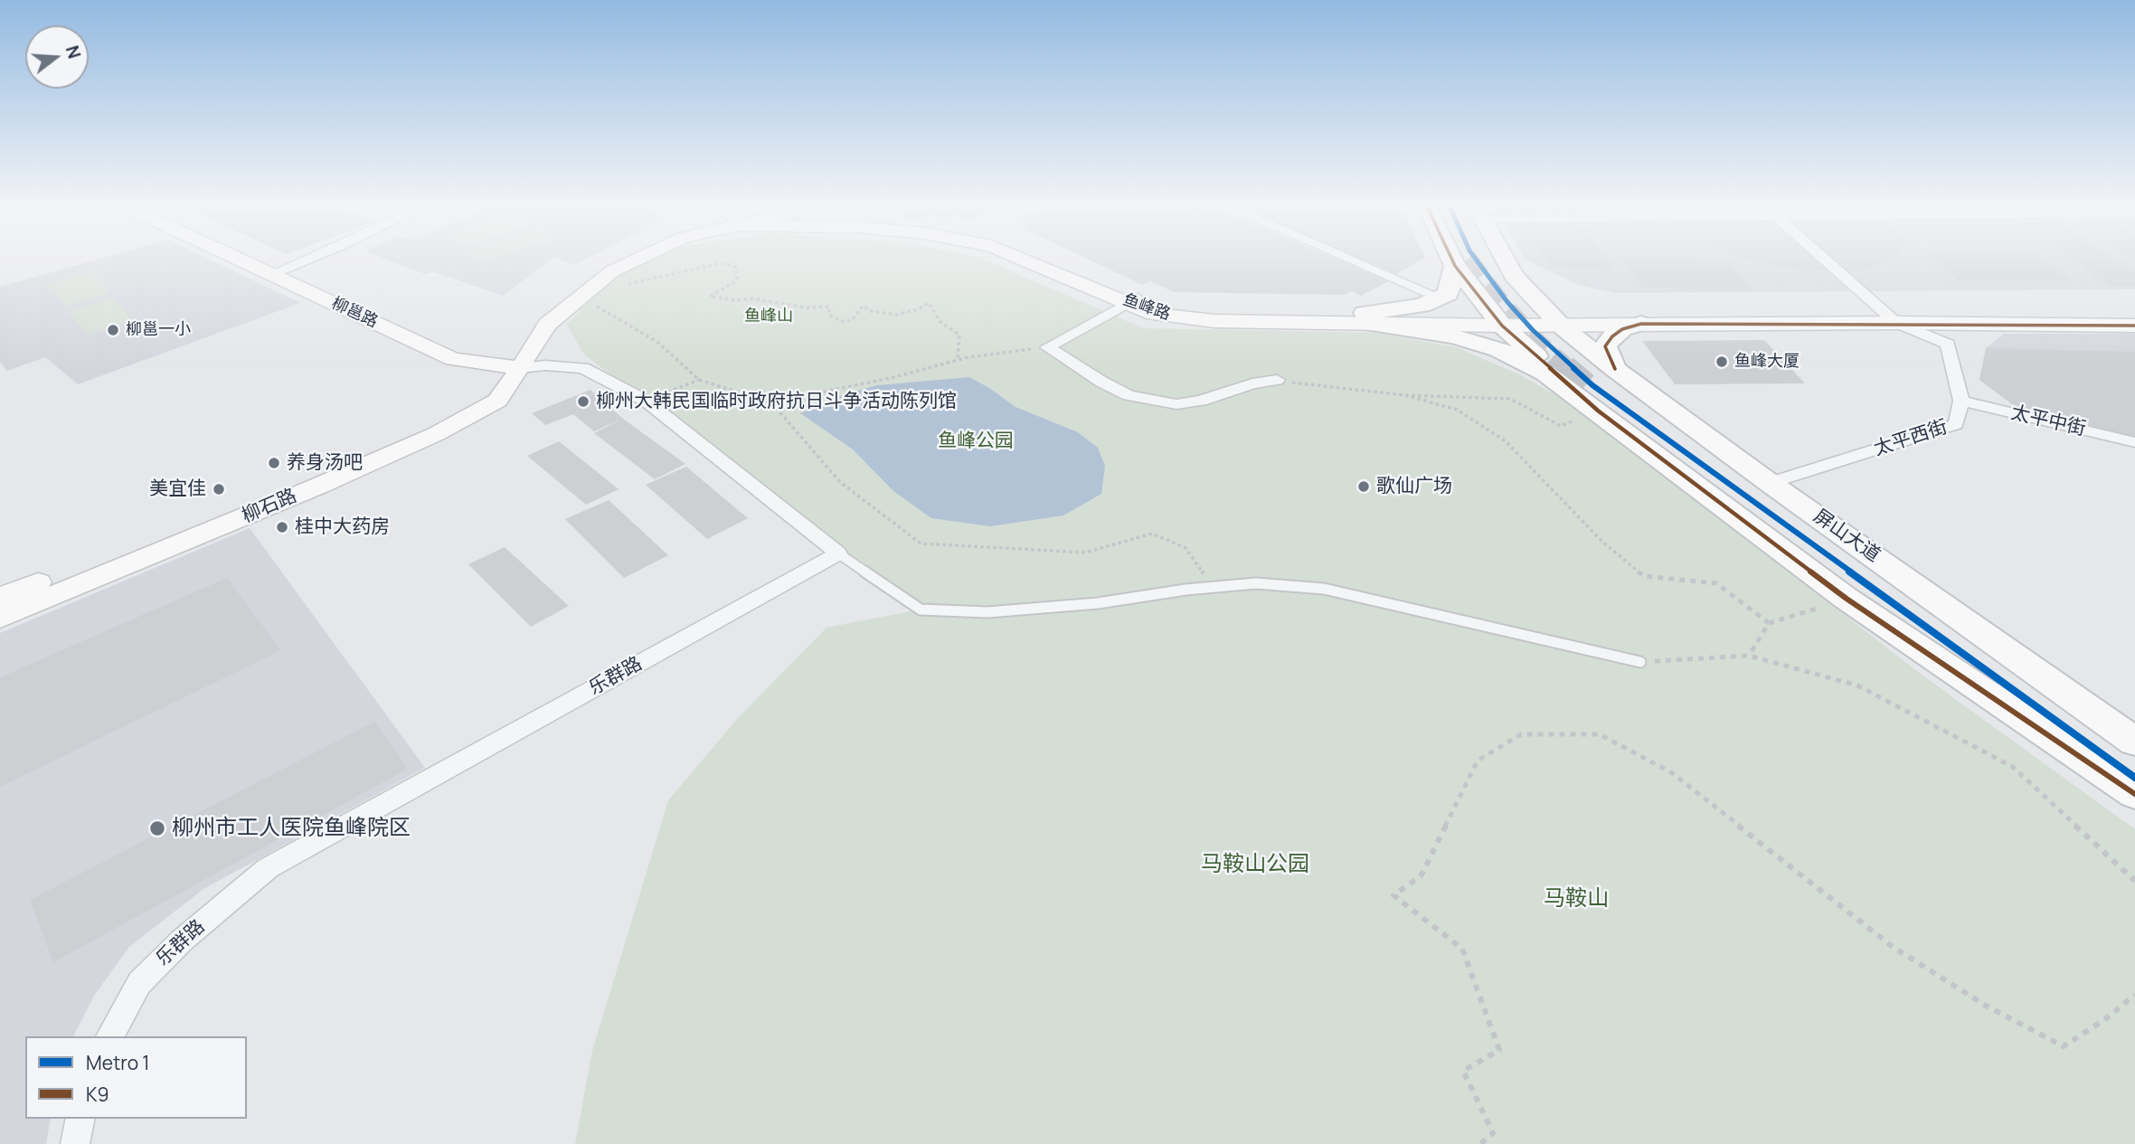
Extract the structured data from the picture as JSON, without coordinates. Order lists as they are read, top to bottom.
{
  "streets": {
    "main road": [
      "鱼峰路",
      "柳邕路",
      "柳石路",
      "屏山大道"
    ],
    "street": ["太平中街", "太平西街", "乐群路"]
  },
  "crossings": [
    ["鱼峰路", "太平西街"],
    ["鱼峰路", "屏山大道"],
    ["柳邕路", "柳石路"],
    ["太平中街", "太平西街"],
    ["太平西街", "屏山大道"]
  ],
  "parks": [
    "鱼峰山",
    "鱼峰公园",
    "马鞍山公园",
    "马鞍山"
  ],
  "places": [
    "柳邕一小",
    "鱼峰大厦",
    "柳州大韩民国临时政府抗日斗争活动陈列馆",
    "养身汤吧",
    "歌仙广场",
    "美宜佳",
    "桂中大药房",
    "柳州市工人医院鱼峰院区"
  ],
  "lines": ["metro line 1", "transit line K9"],
  "legend": ["Metro 1", "K9"],
  "north": "right"
}
